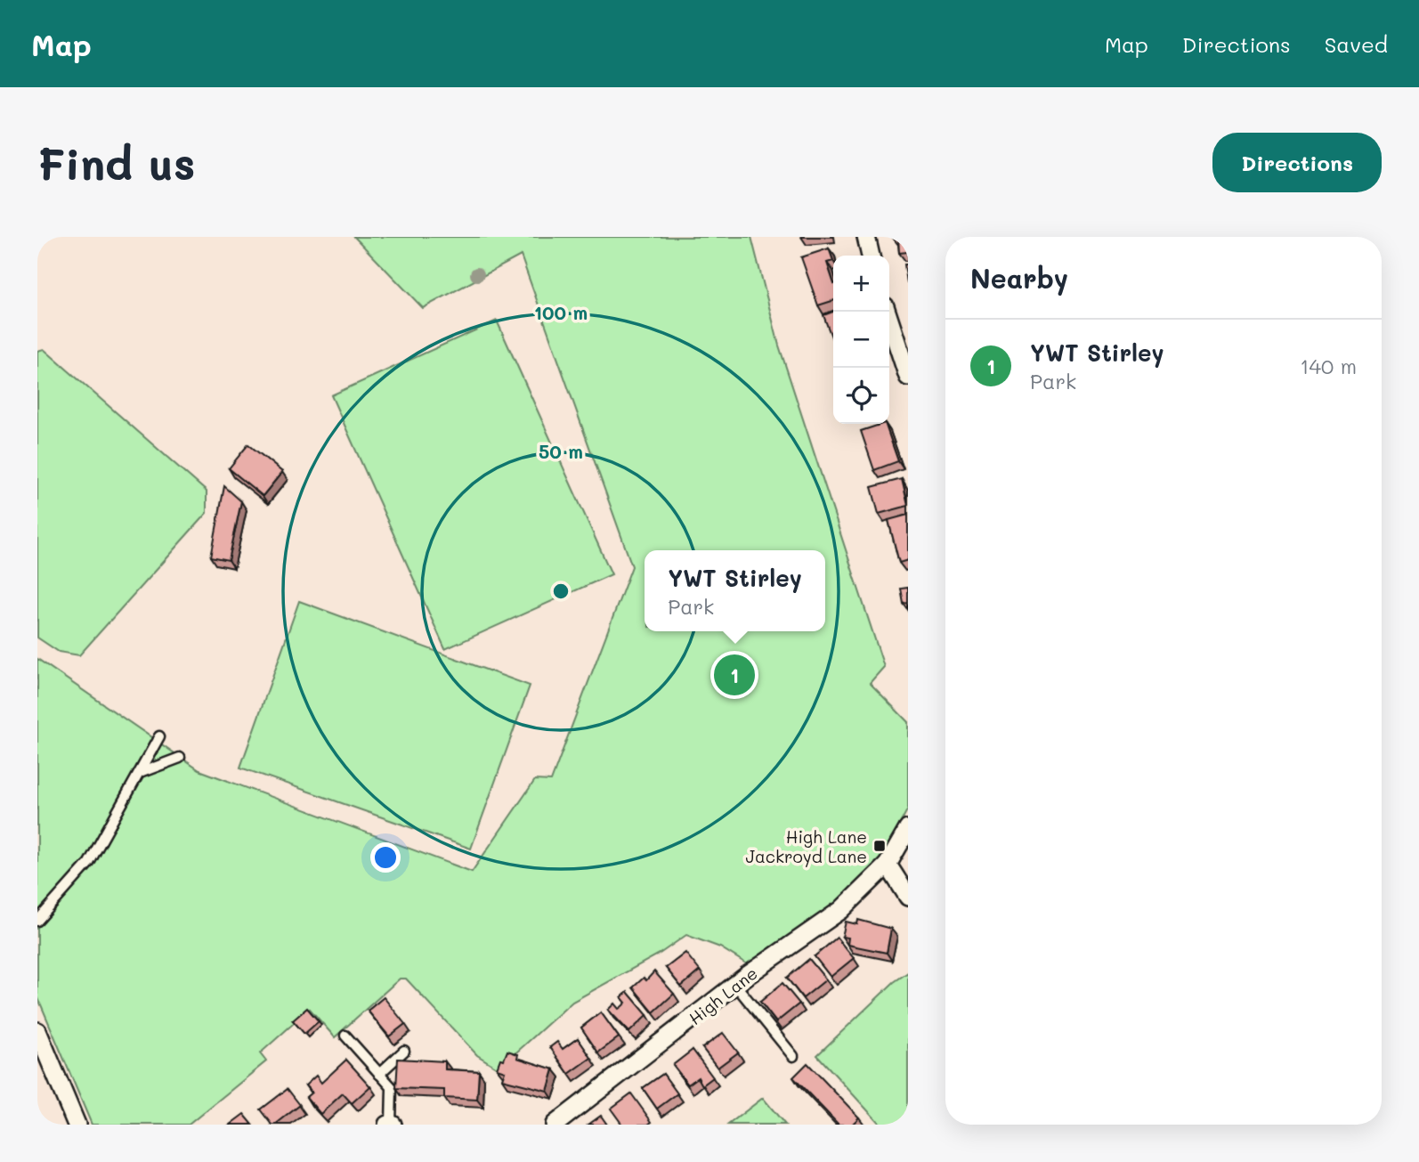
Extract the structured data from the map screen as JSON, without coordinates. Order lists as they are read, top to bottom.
{
  "streets": {
    "street": ["High Lane"]
  },
  "places": {
    "transit": ["High Lane Jackroyd Lane"]
  },
  "page": {
    "header": "Map",
    "nav": ["Map", "Directions", "Saved"],
    "buttons": "Directions",
    "title": "Find us",
    "heading": "Nearby",
    "map_buttons": ["+", "−"],
    "list": [
      {
        "mark": "1",
        "name": "YWT Stirley",
        "note": "Park",
        "value": "140 m"
      }
    ],
    "popup": ["YWT Stirley", "Park"],
    "pins": "1"
  },
  "rings": ["100 m", "50 m"]
}
